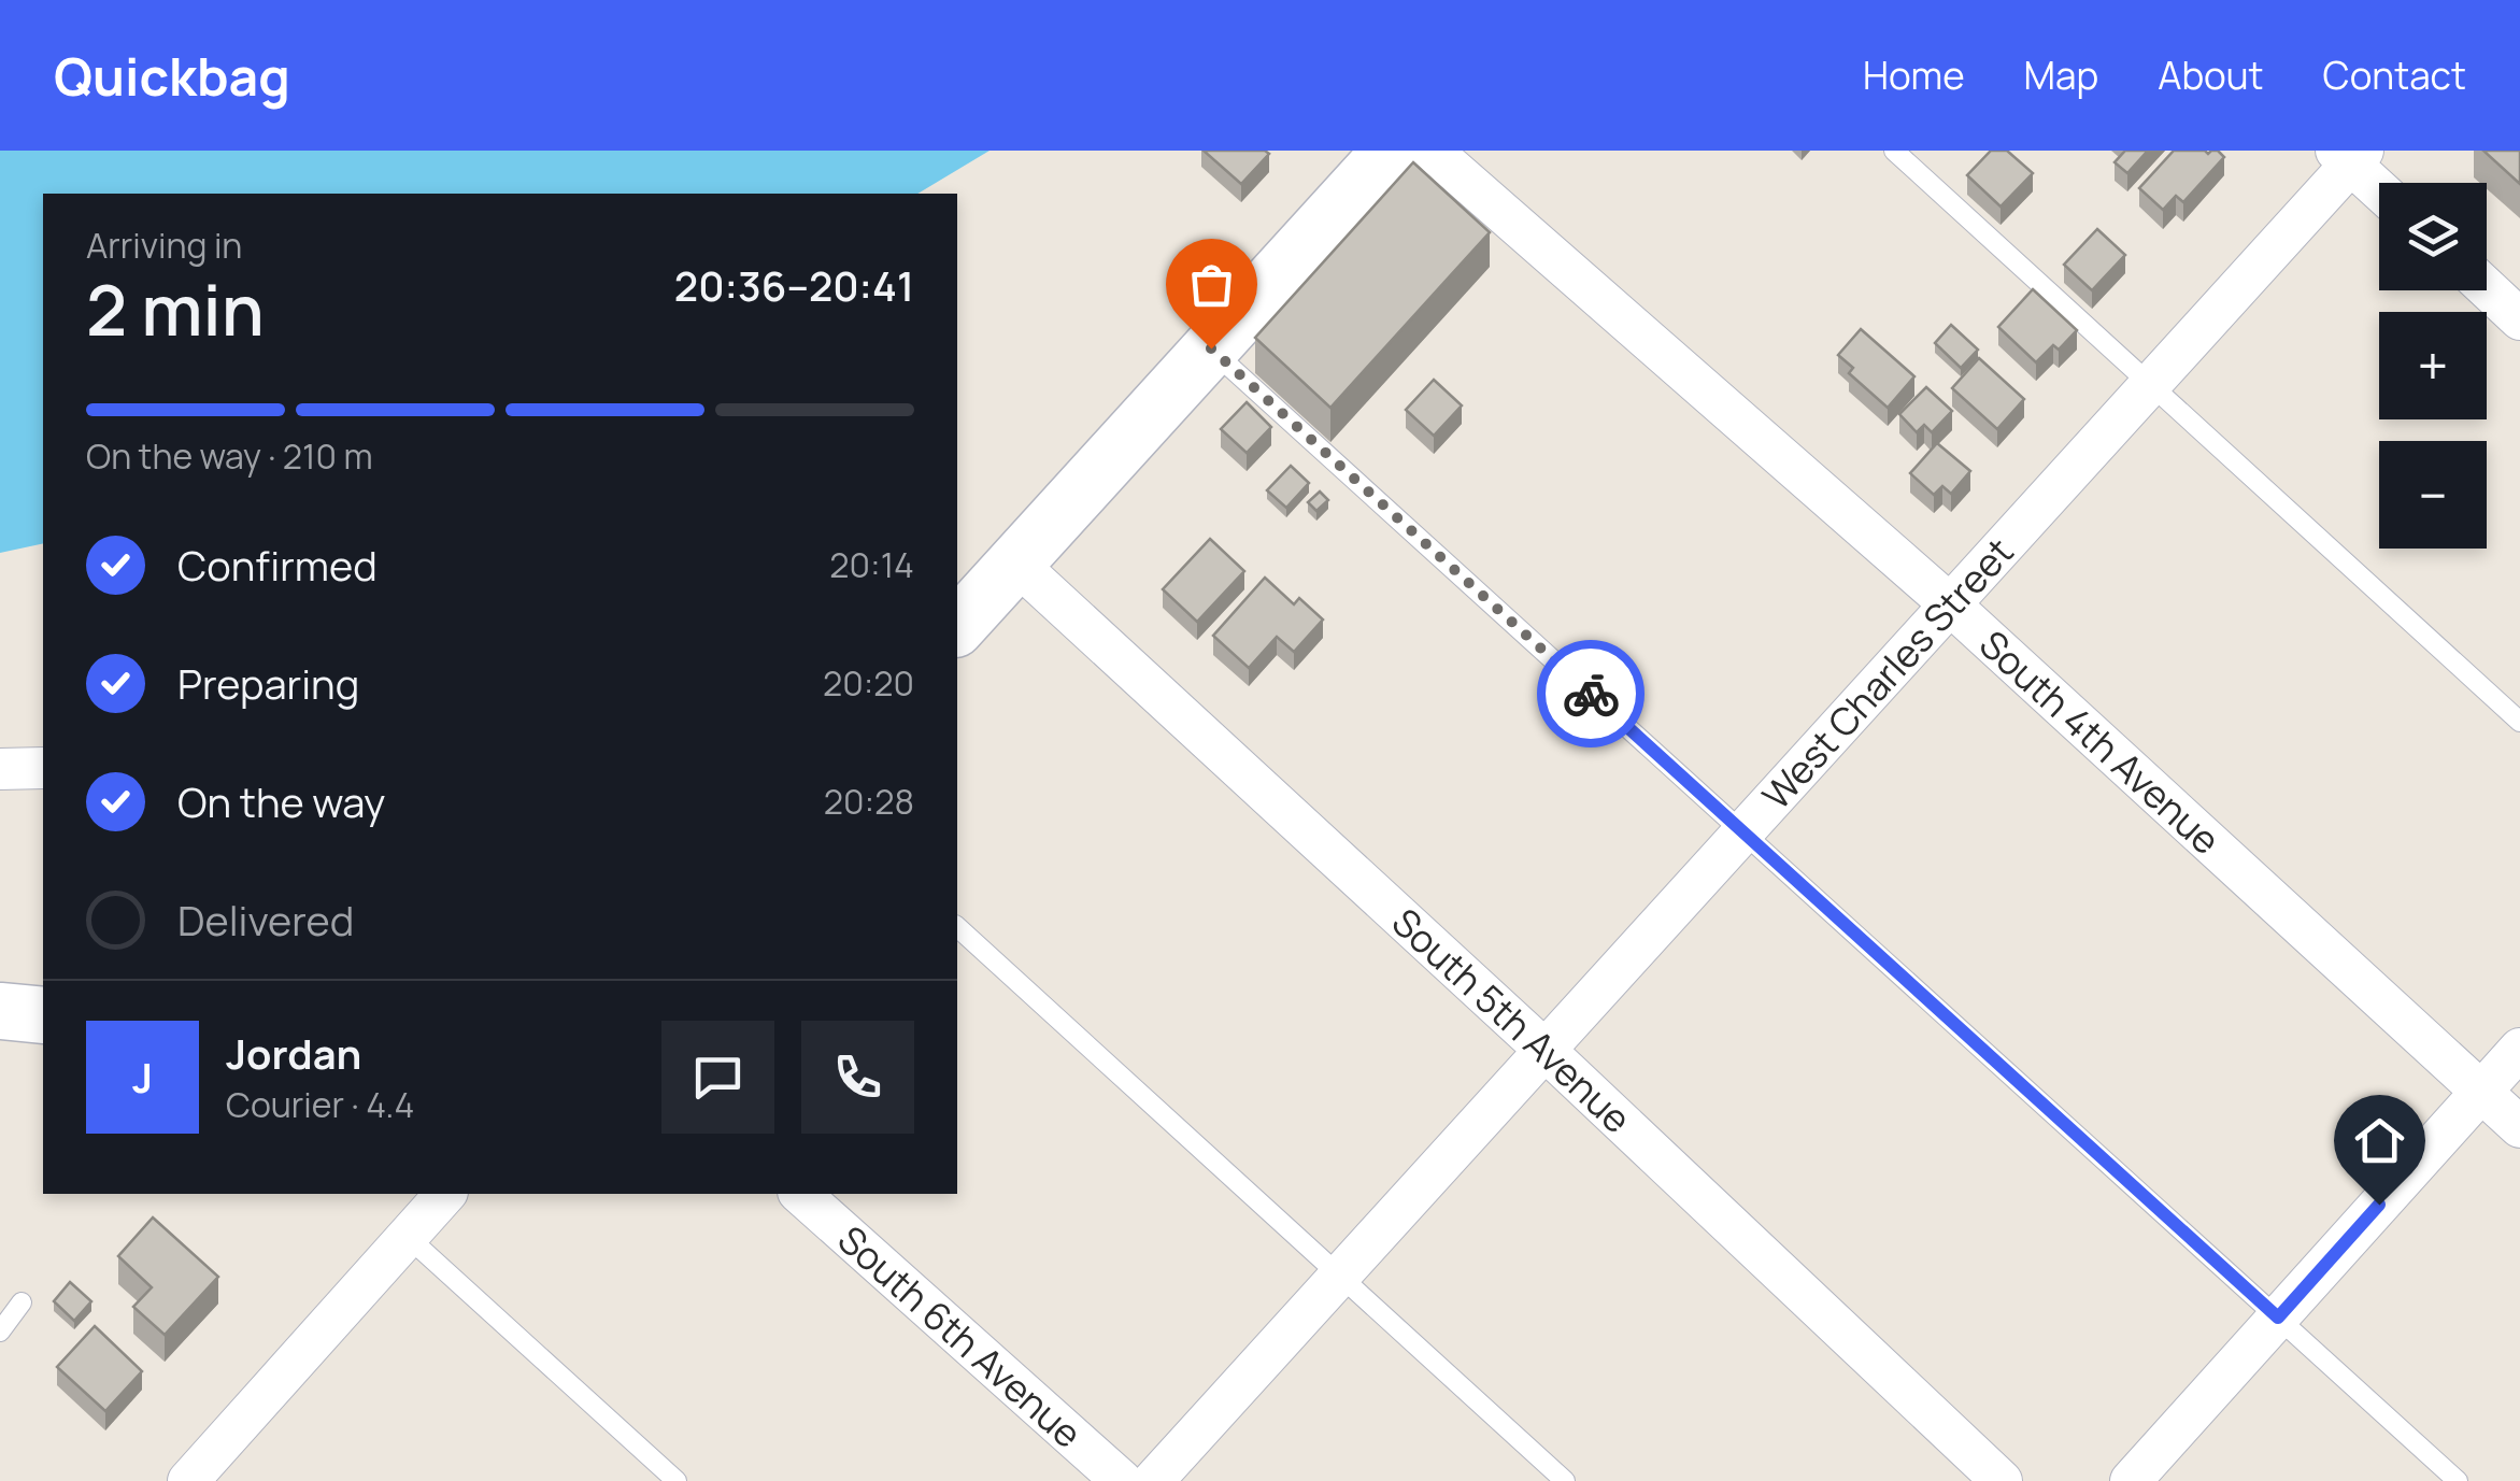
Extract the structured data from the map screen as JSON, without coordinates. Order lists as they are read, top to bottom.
{
  "streets": {
    "street": [
      "West Charles Street",
      "South 4th Avenue",
      "South 5th Avenue",
      "South 6th Avenue"
    ]
  },
  "crossings": [
    ["West Charles Street", "South 4th Avenue"],
    ["West Charles Street", "South 5th Avenue"]
  ],
  "page": {
    "header": "Quickbag",
    "nav": [
      "Home",
      "Map",
      "About",
      "Contact"
    ],
    "map_buttons": ["+", "−"],
    "heading": ["2 min", "Arriving in", "20:36–20:41"],
    "panel": ["Jordan", "Courier · 4.4"],
    "bar": "On the way · 210 m",
    "list": [
      ["Confirmed", "20:14"],
      ["Preparing", "20:20"],
      ["On the way", "20:28"],
      "Delivered"
    ],
    "round": "J"
  }
}
